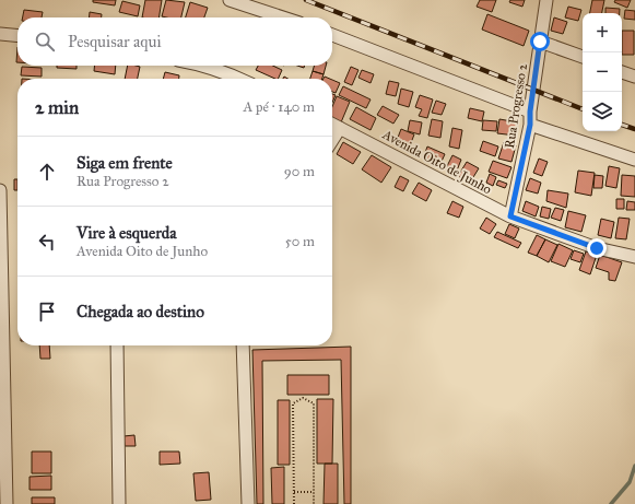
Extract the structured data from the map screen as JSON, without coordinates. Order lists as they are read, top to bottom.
{
  "streets": {
    "street": ["Rua Progresso 2", "Avenida Oito de Junho"]
  },
  "crossings": [
    ["Rua Progresso 2", "Avenida Oito de Junho"]
  ],
  "page": {
    "map_buttons": ["+", "−"],
    "search": "Pesquisar aqui",
    "heading": ["2 min", "A pé · 140 m"],
    "list": [
      ["Siga em frente", "Rua Progresso 2", "90 m"],
      ["Vire à esquerda", "Avenida Oito de Junho", "50 m"],
      "Chegada ao destino"
    ]
  }
}
